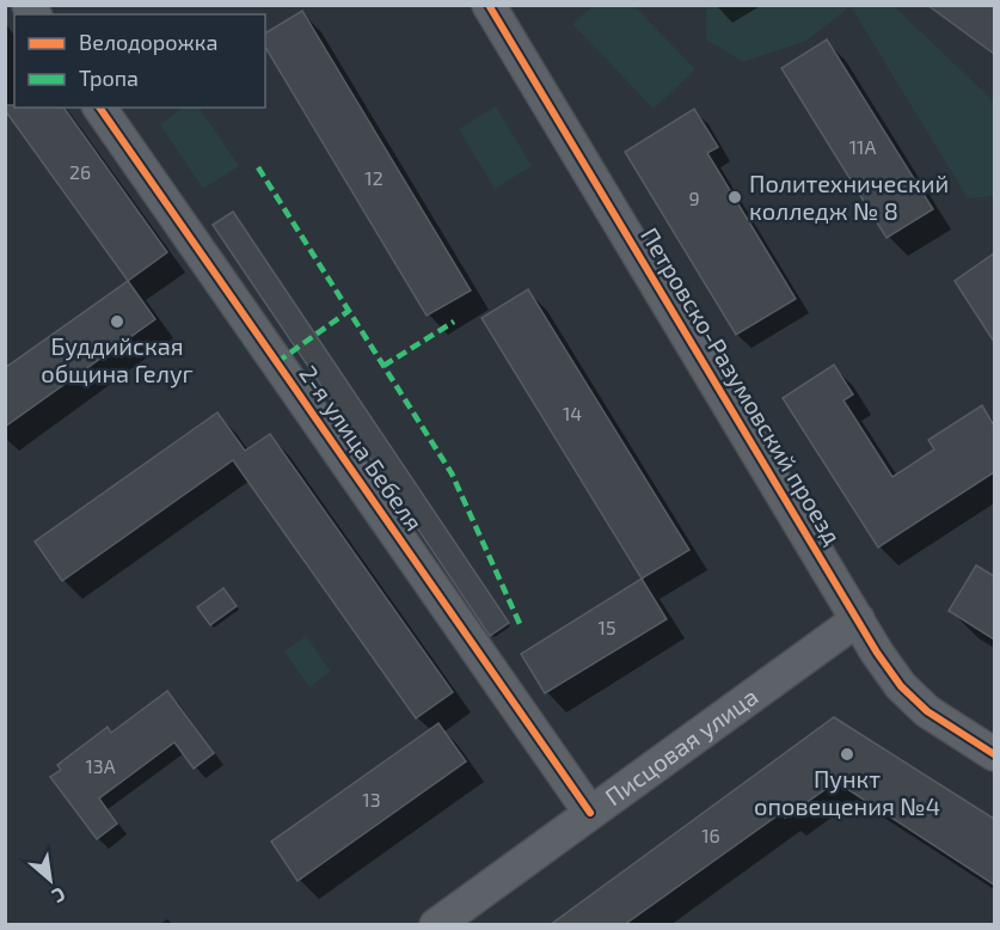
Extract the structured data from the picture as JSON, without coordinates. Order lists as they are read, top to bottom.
{
  "streets": {
    "street": ["Петровско-Разумовский проезд", "2-я улица Бебеля", "Писцовая улица"]
  },
  "crossings": [
    ["Петровско-Разумовский проезд", "Писцовая улица"],
    ["2-я улица Бебеля", "Писцовая улица"]
  ],
  "places": ["Политехнический колледж № 8", "Буддийская община Гелуг", "Пункт оповещения №4"],
  "house_numbers": [
    "11А",
    "26",
    "12",
    "9",
    "14",
    "15",
    "13А",
    "13",
    "16"
  ],
  "legend": ["Велодорожка", "Тропа"],
  "north": "bottom right"
}
